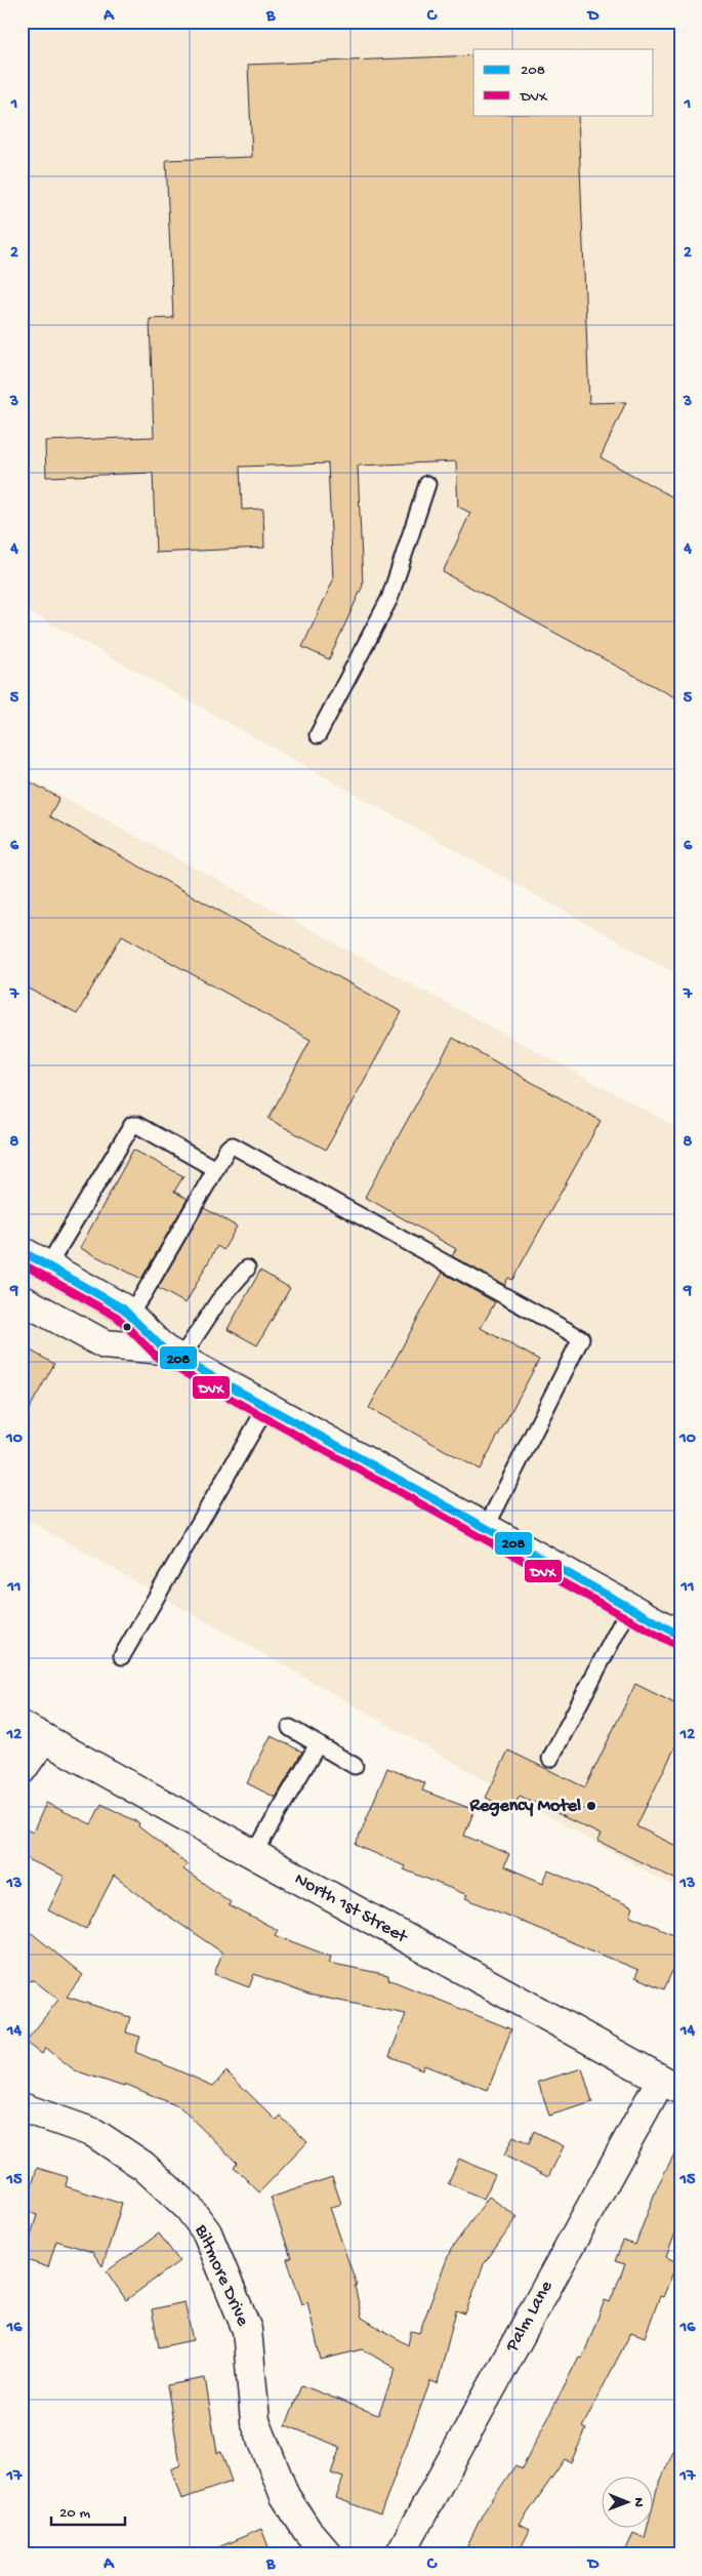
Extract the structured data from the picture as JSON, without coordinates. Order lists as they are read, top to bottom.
{
  "streets": {
    "street": ["North 1st Street", "Biltmore Drive", "Palm Lane"]
  },
  "crossings": [
    ["North 1st Street", "Palm Lane"]
  ],
  "places": ["Regency Motel"],
  "lines": ["transit line 208", "transit line DVX"],
  "legend": ["208", "DVX"],
  "scale_bar": "20 m",
  "north": "right",
  "grid": {
    "columns": [
      "A",
      "B",
      "C",
      "D"
    ],
    "rows": [
      "1",
      "2",
      "3",
      "4",
      "5",
      "6",
      "7",
      "8",
      "9",
      "10",
      "11",
      "12",
      "13",
      "14",
      "15",
      "16",
      "17"
    ]
  }
}
